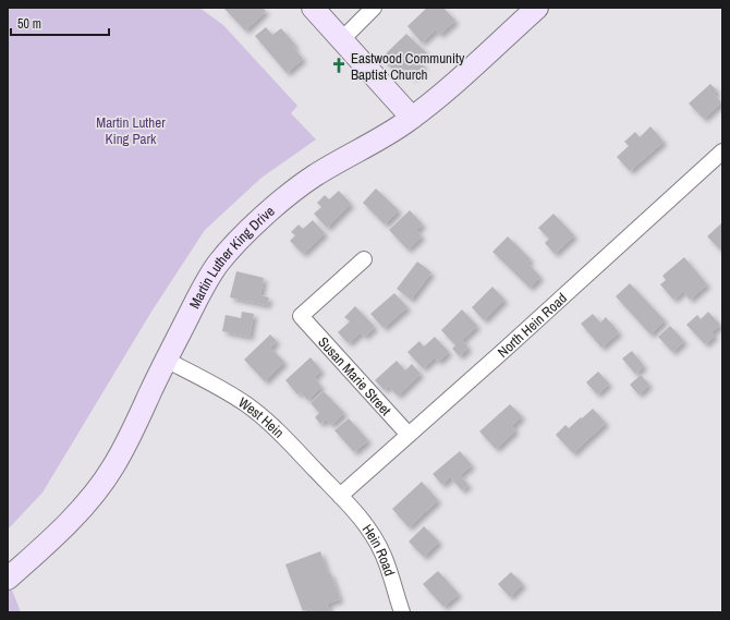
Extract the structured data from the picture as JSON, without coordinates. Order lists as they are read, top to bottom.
{
  "streets": {
    "main road": ["Martin Luther King Drive"],
    "street": [
      "North Hein Road",
      "Susan Marie Street",
      "West Hein",
      "Hein Road"
    ]
  },
  "crossings": [
    ["Martin Luther King Drive", "West Hein"],
    ["North Hein Road", "Susan Marie Street"],
    ["North Hein Road", "West Hein"],
    ["North Hein Road", "Hein Road"],
    ["West Hein", "Hein Road"]
  ],
  "parks": ["Martin Luther King Park"],
  "places": {
    "church": ["Eastwood Community Baptist Church"]
  },
  "scale_bar": "50 m"
}
